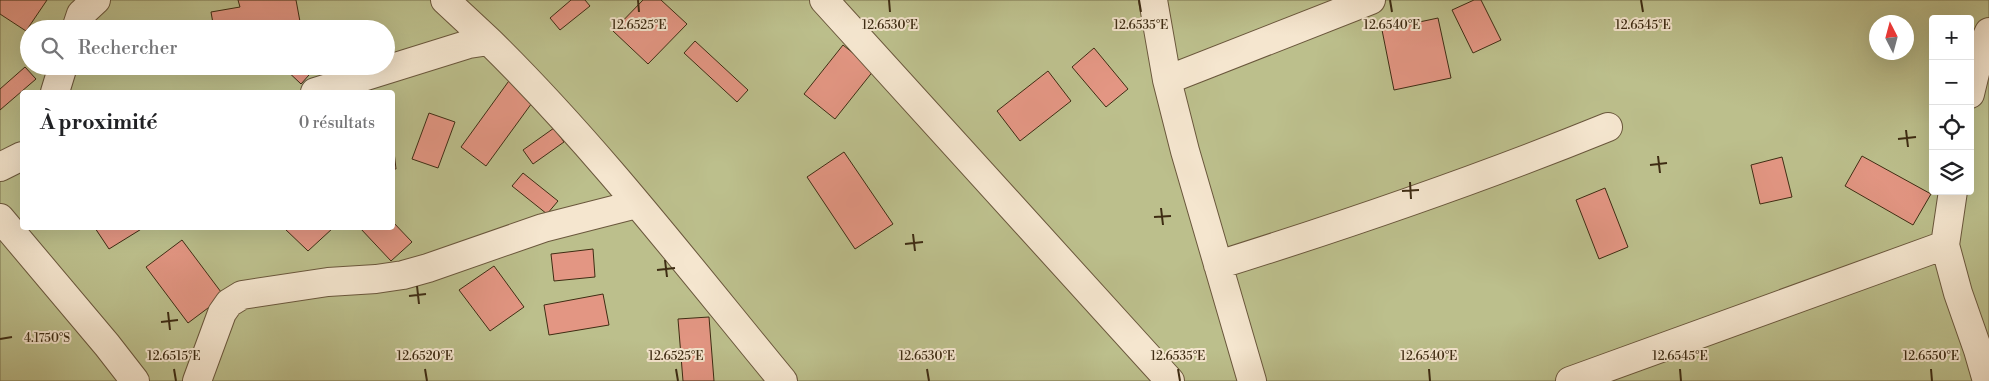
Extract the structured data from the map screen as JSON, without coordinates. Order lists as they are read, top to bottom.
{
  "north": "top",
  "page": {
    "map_buttons": ["+", "−"],
    "search": "Rechercher",
    "heading": ["À proximité", "0 résultats"]
  },
  "coordinates": [
    "12.6525°E",
    "12.6530°E",
    "12.6535°E",
    "12.6540°E",
    "12.6545°E",
    "4.1750°S",
    "12.6515°E",
    "12.6520°E",
    "12.6550°E"
  ]
}
